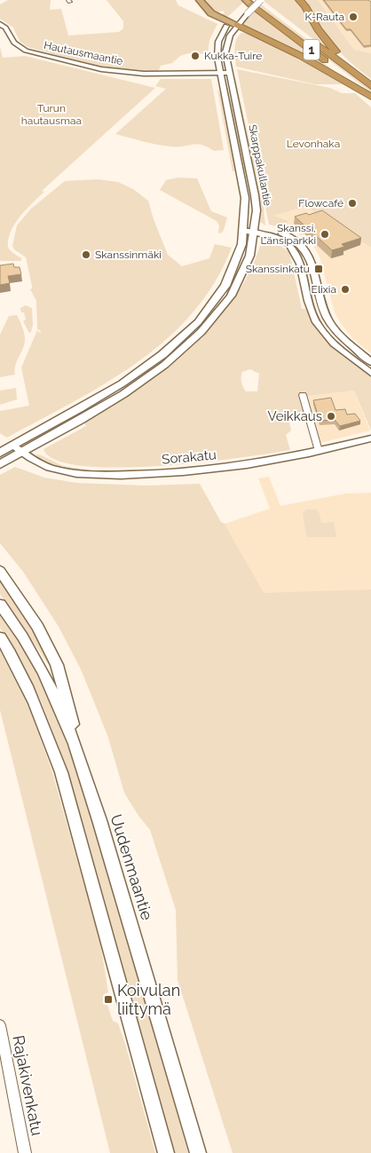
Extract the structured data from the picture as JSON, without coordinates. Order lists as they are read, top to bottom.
{
  "streets": {
    "highway": ["1"],
    "main road": ["Skarppakullantie", "Uudenmaantie"],
    "street": ["Hautausmaantie", "Sorakatu", "Rajakivenkatu"]
  },
  "crossings": [
    ["Hautausmaantie", "Skarppakullantie"],
    ["Skarppakullantie", "Sorakatu"]
  ],
  "parks": ["Turun hautausmaa", "Levonhaka"],
  "places": {
    "other": [
      "K-Rauta",
      "Kukka-Tuire",
      "Flowcafé",
      "Skanssi, Länsiparkki",
      "Skanssinmäki",
      "Elixia",
      "Veikkaus"
    ],
    "transit": ["Skanssinkatu", "Koivulan liittymä"]
  }
}
